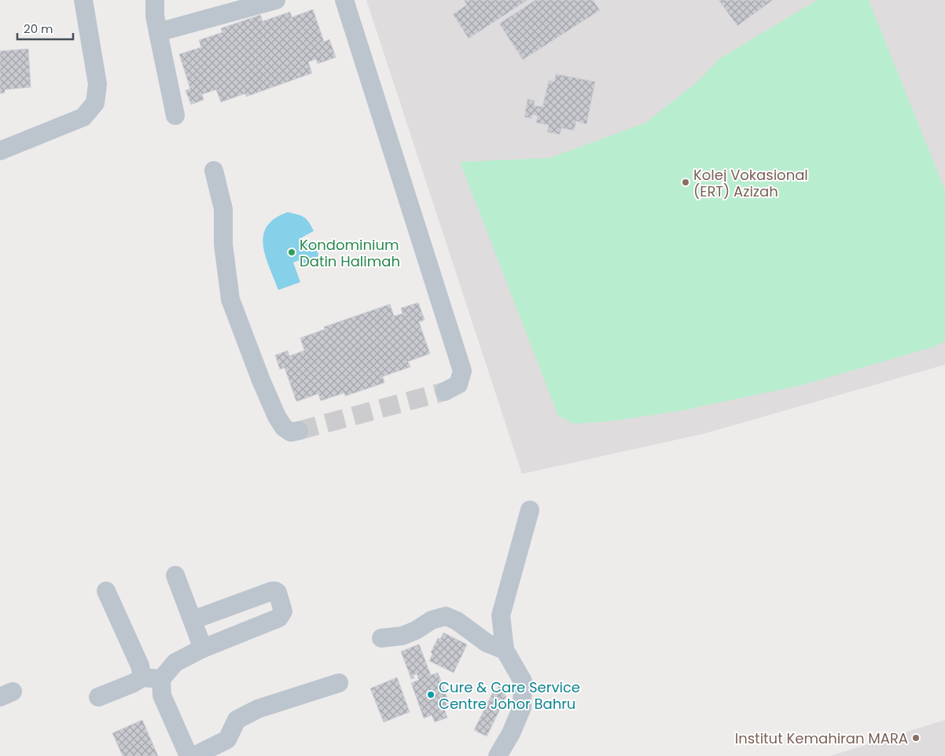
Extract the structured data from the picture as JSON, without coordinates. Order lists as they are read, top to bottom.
{
  "places": [
    "Kolej Vokasional (ERT) Azizah",
    "Kondominium Datin Halimah",
    "Cure & Care Service Centre Johor Bahru",
    "Institut Kemahiran MARA"
  ],
  "scale_bar": "20 m"
}
